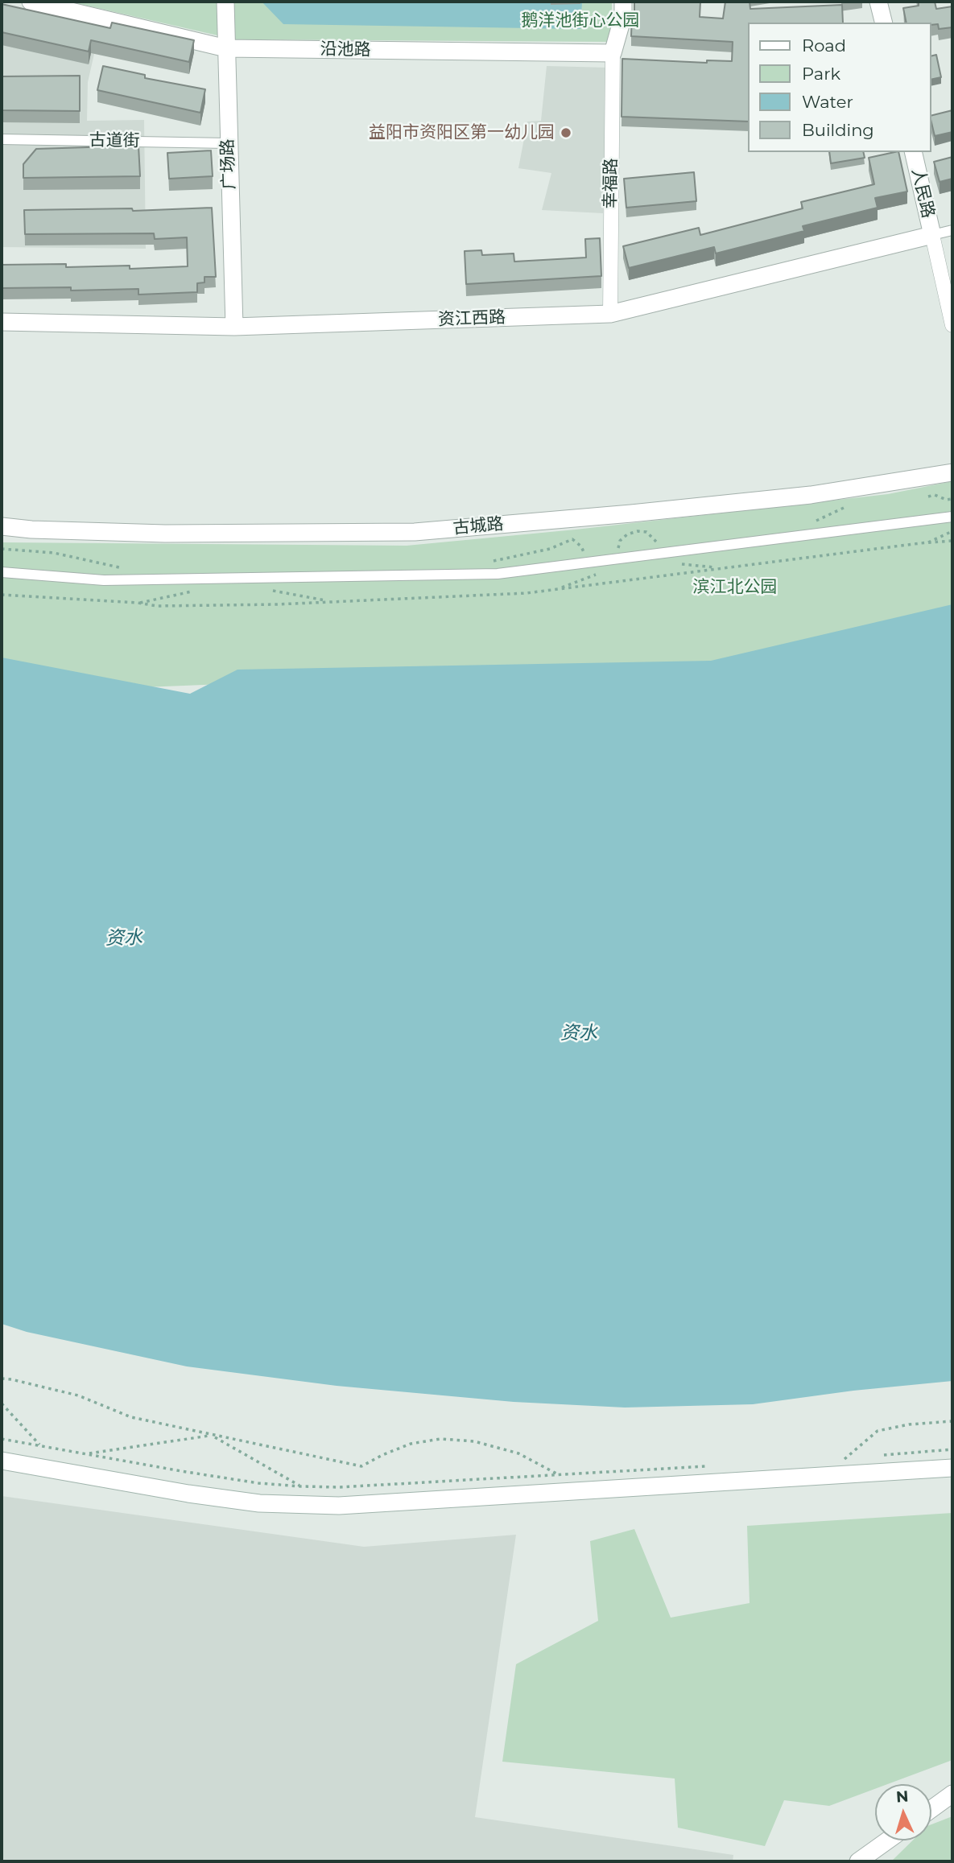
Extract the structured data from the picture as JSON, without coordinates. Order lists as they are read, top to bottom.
{
  "streets": {
    "street": [
      "沿池路",
      "古道街",
      "广场路",
      "幸福路",
      "人民路",
      "资江西路",
      "古城路"
    ]
  },
  "crossings": [
    ["沿池路", "广场路"],
    ["沿池路", "幸福路"],
    ["古道街", "广场路"],
    ["广场路", "资江西路"],
    ["幸福路", "资江西路"],
    ["人民路", "资江西路"]
  ],
  "water": ["资水"],
  "parks": ["鹅洋池街心公园", "滨江北公园"],
  "places": ["益阳市资阳区第一幼儿园"],
  "legend": [
    "Road",
    "Park",
    "Water",
    "Building"
  ],
  "north": "top"
}
